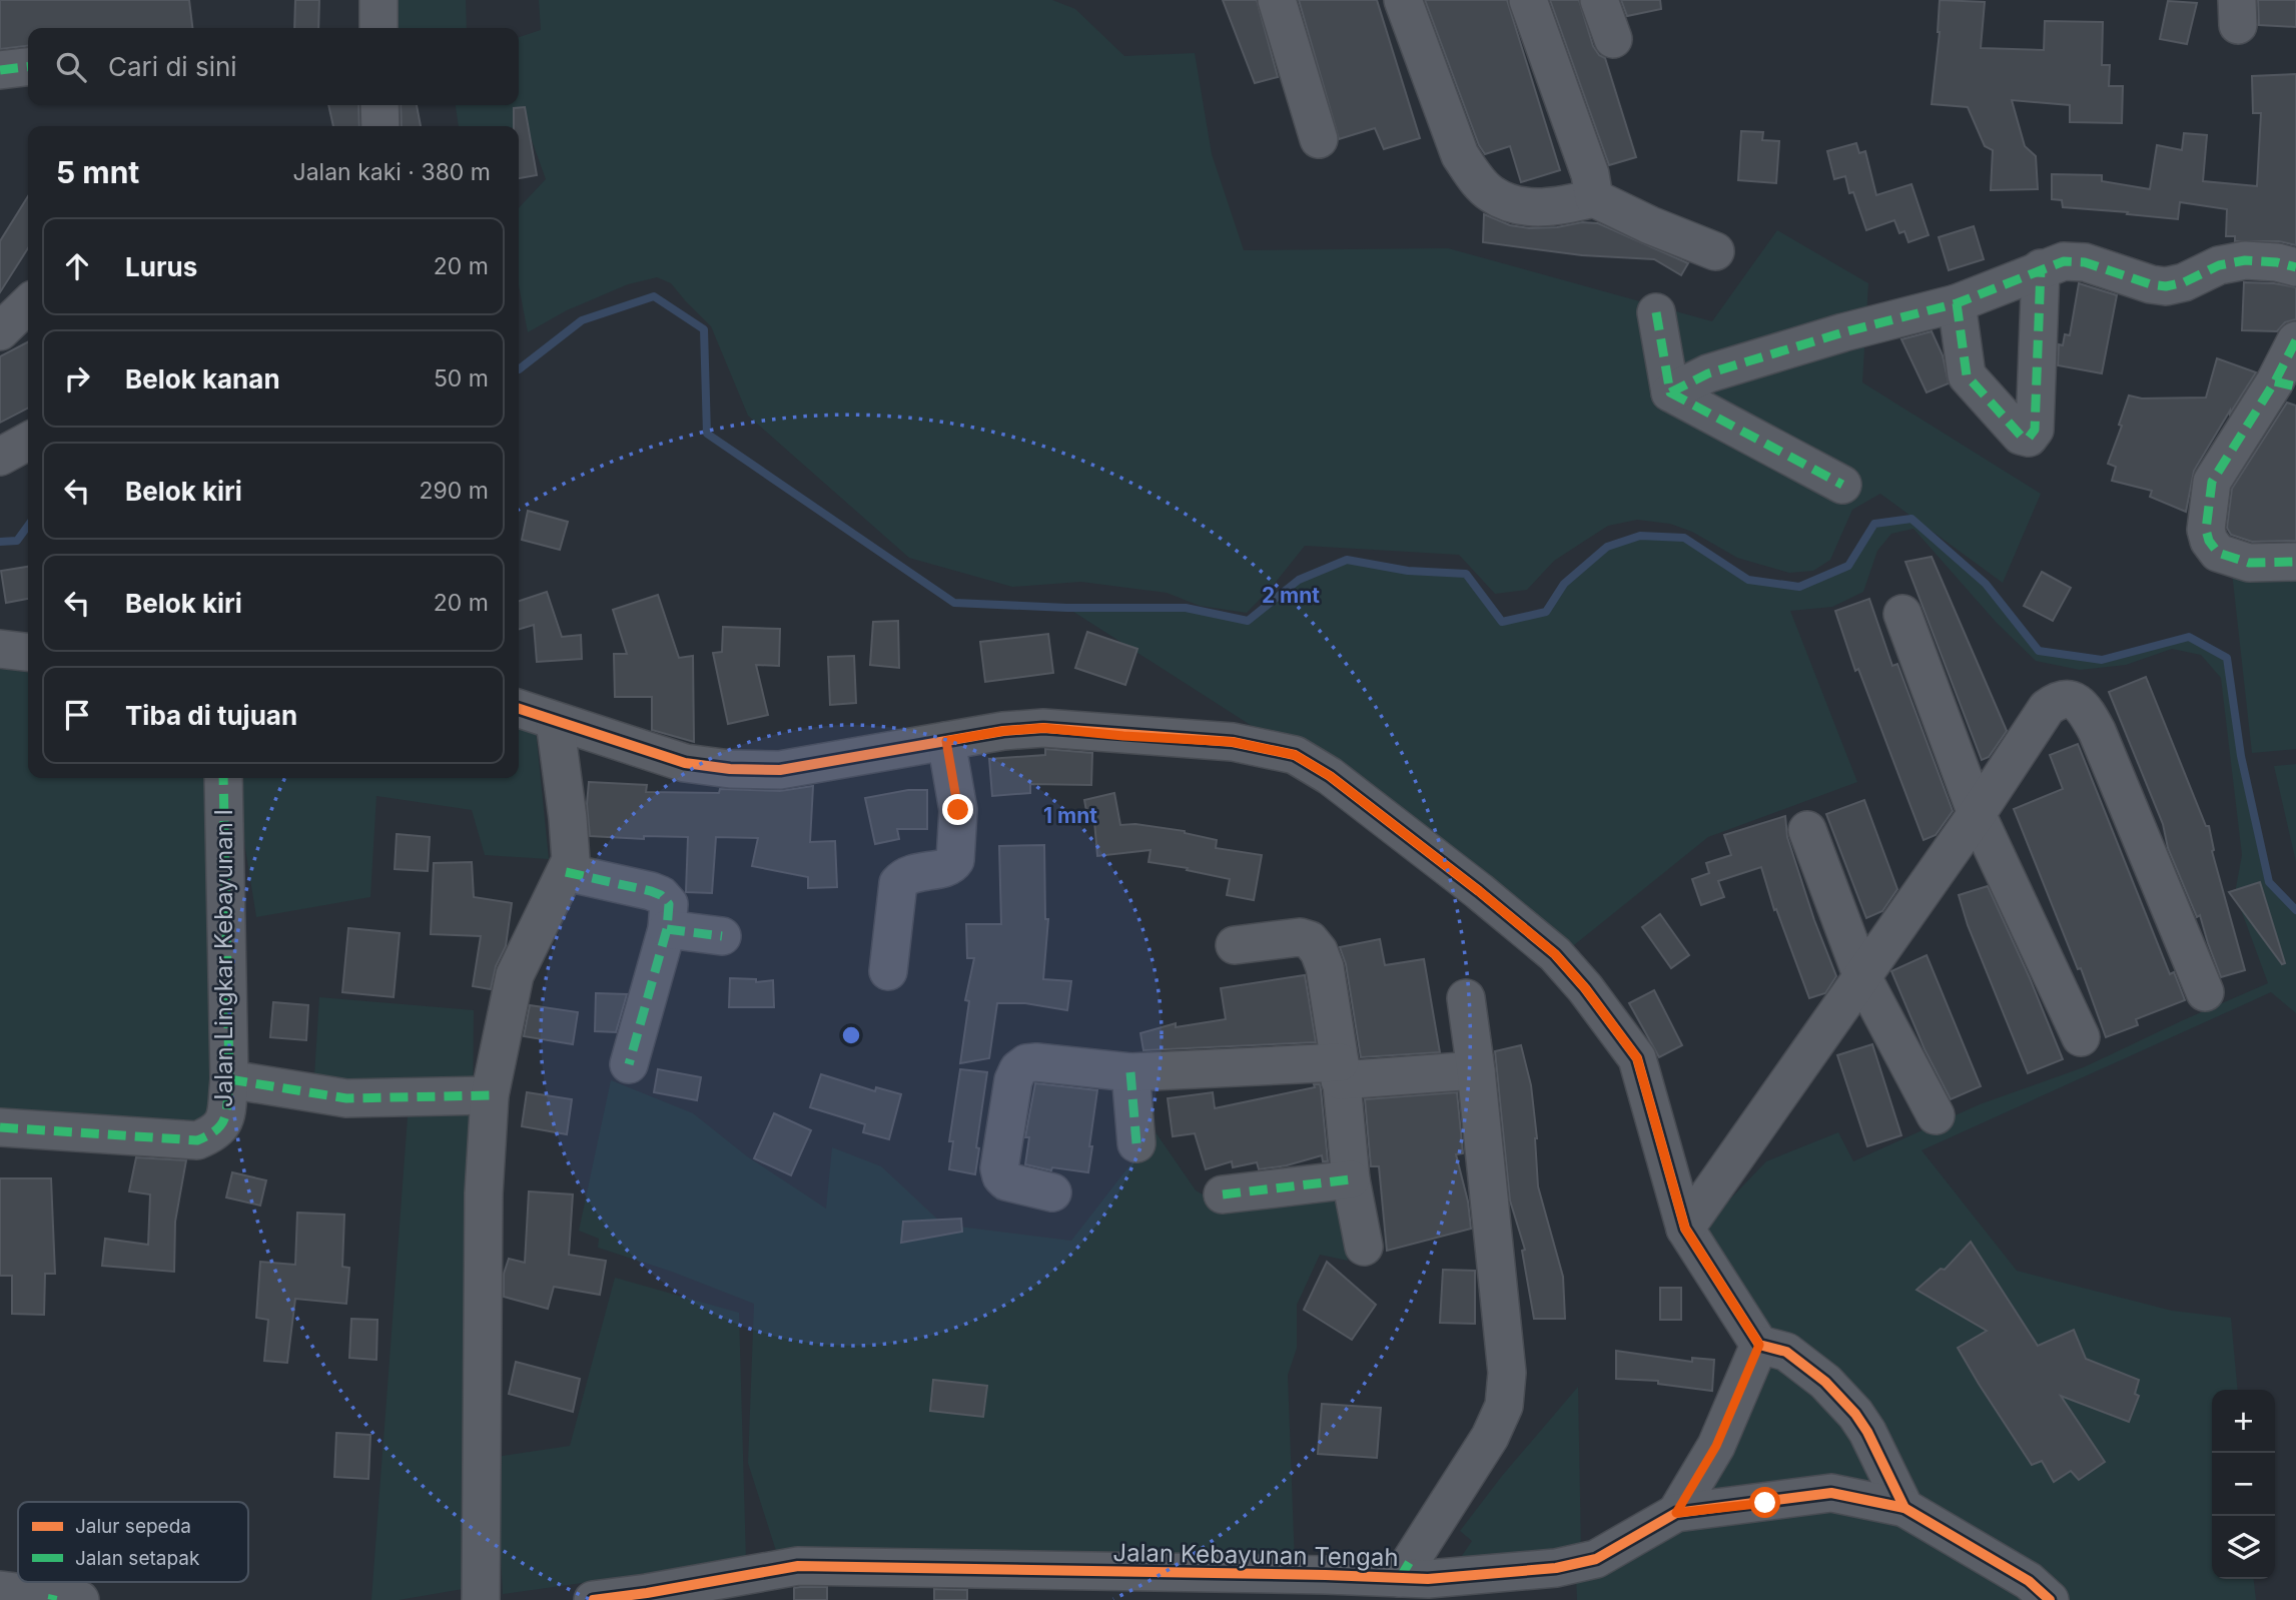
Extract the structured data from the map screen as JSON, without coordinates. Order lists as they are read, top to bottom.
{
  "streets": {
    "street": ["Jalan Lingkar Kebayunan I", "Jalan Kebayunan Tengah"]
  },
  "legend": ["Jalur sepeda", "Jalan setapak"],
  "page": {
    "search": "Cari di sini",
    "heading": ["5 mnt", "Jalan kaki · 380 m"],
    "list": [
      ["Lurus", "20 m"],
      ["Belok kanan", "50 m"],
      ["Belok kiri", "290 m"],
      ["Belok kiri", "20 m"],
      "Tiba di tujuan"
    ],
    "map_buttons": ["+", "−"]
  },
  "rings": ["2 mnt", "1 mnt"]
}
